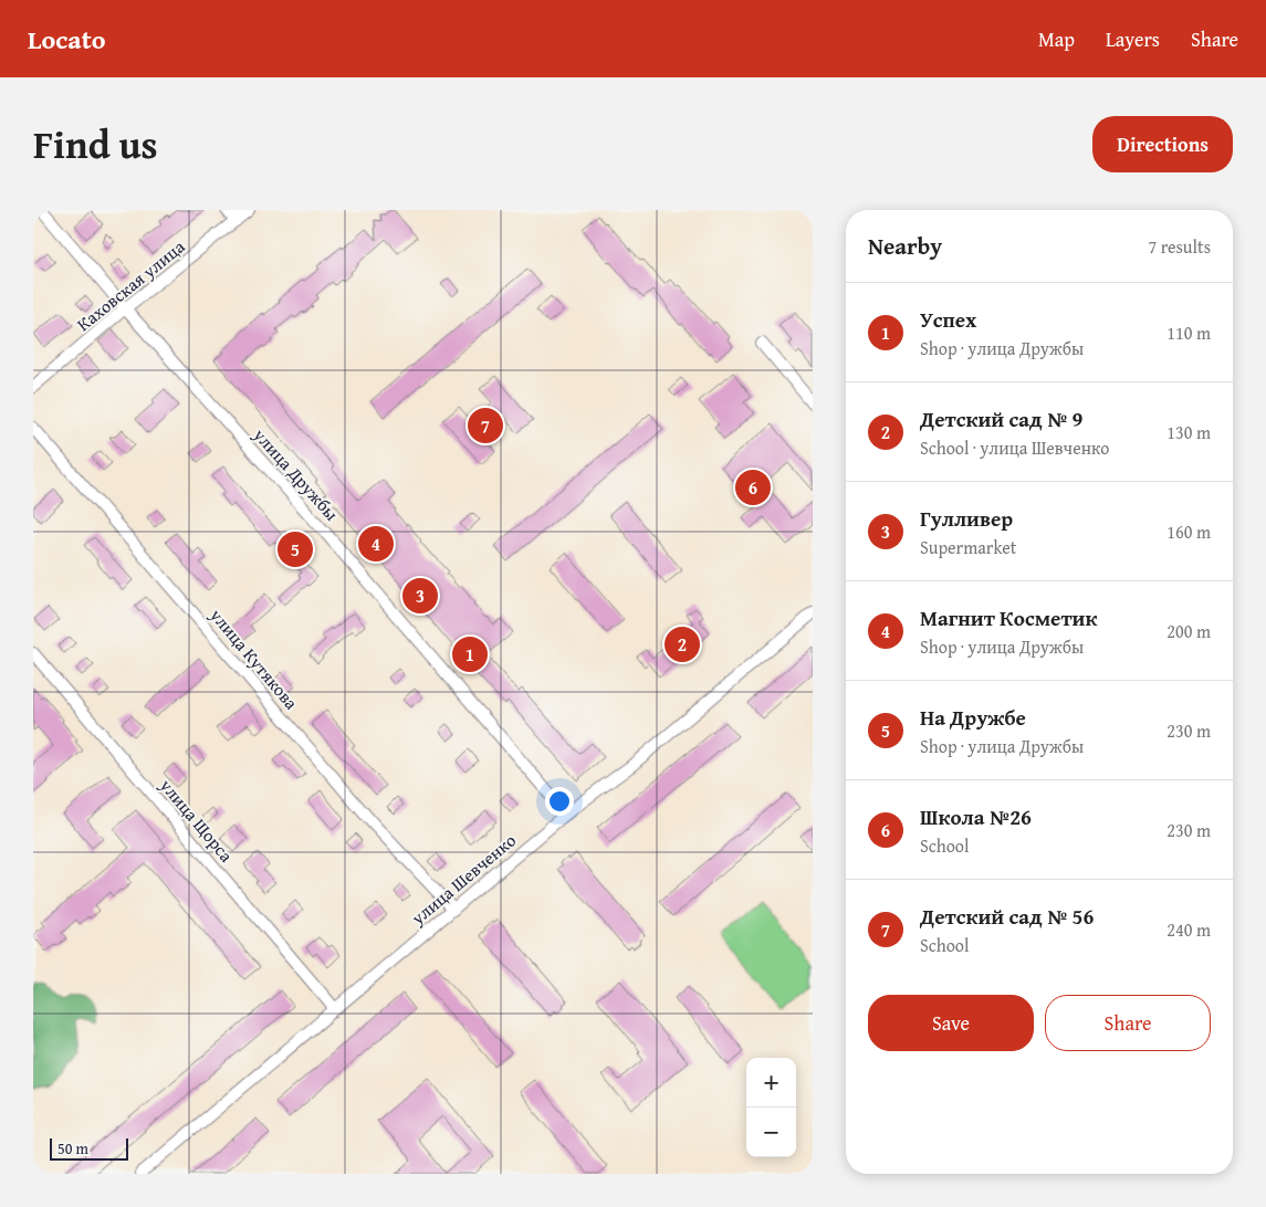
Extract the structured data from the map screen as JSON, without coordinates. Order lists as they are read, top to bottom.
{
  "streets": {
    "street": [
      "Каховская улица",
      "улица Дружбы",
      "улица Кутякова",
      "улица Щорса",
      "улица Шевченко"
    ]
  },
  "crossings": [
    ["Каховская улица", "улица Дружбы"],
    ["улица Дружбы", "улица Шевченко"],
    ["улица Кутякова", "улица Шевченко"],
    ["улица Щорса", "улица Шевченко"]
  ],
  "scale_bar": "50 m",
  "page": {
    "header": "Locato",
    "nav": ["Map", "Layers", "Share"],
    "title": "Find us",
    "buttons": [
      "Directions",
      ["Save", "Share"]
    ],
    "heading": ["Nearby", "7 results"],
    "list": [
      {
        "mark": "1",
        "name": "Успех",
        "note": "Shop · улица Дружбы",
        "value": "110 m"
      },
      {
        "mark": "2",
        "name": "Детский сад № 9",
        "note": "School · улица Шевченко",
        "value": "130 m"
      },
      {
        "mark": "3",
        "name": "Гулливер",
        "note": "Supermarket",
        "value": "160 m"
      },
      {
        "mark": "4",
        "name": "Магнит Косметик",
        "note": "Shop · улица Дружбы",
        "value": "200 m"
      },
      {
        "mark": "5",
        "name": "На Дружбе",
        "note": "Shop · улица Дружбы",
        "value": "230 m"
      },
      {
        "mark": "6",
        "name": "Школа №26",
        "note": "School",
        "value": "230 m"
      },
      {
        "mark": "7",
        "name": "Детский сад № 56",
        "note": "School",
        "value": "240 m"
      }
    ],
    "pins": [
      "7",
      "6",
      "4",
      "5",
      "3",
      "2",
      "1"
    ],
    "map_buttons": ["+", "−"],
    "scale": "50 m"
  }
}
